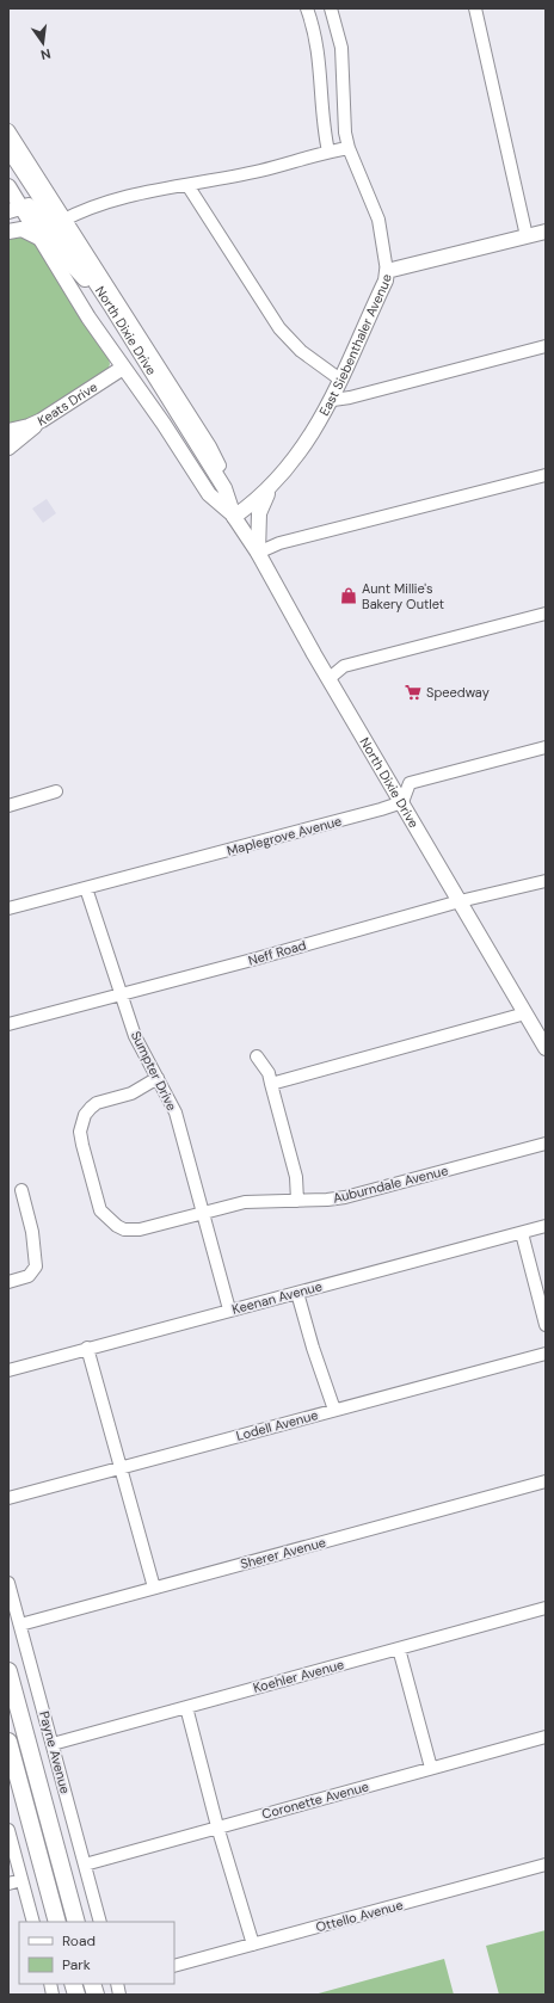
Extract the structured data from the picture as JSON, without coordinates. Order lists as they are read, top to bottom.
{
  "streets": {
    "main road": ["North Dixie Drive", "East Siebenthaler Avenue", "Keats Drive"],
    "street": [
      "Maplegrove Avenue",
      "Neff Road",
      "Sumpter Drive",
      "Auburndale Avenue",
      "Keenan Avenue",
      "Lodell Avenue",
      "Sherer Avenue",
      "Koehler Avenue",
      "Payne Avenue",
      "Coronette Avenue",
      "Ottello Avenue"
    ]
  },
  "crossings": [
    ["North Dixie Drive", "East Siebenthaler Avenue"],
    ["North Dixie Drive", "Keats Drive"],
    ["North Dixie Drive", "Maplegrove Avenue"],
    ["North Dixie Drive", "Neff Road"],
    ["Maplegrove Avenue", "Sumpter Drive"],
    ["Neff Road", "Sumpter Drive"],
    ["Sumpter Drive", "Auburndale Avenue"],
    ["Sumpter Drive", "Keenan Avenue"],
    ["Sherer Avenue", "Payne Avenue"],
    ["Koehler Avenue", "Payne Avenue"],
    ["Payne Avenue", "Coronette Avenue"]
  ],
  "places": {
    "shop": ["Aunt Millie's Bakery Outlet"],
    "supermarket": ["Speedway"]
  },
  "legend": ["Road", "Park"],
  "north": "bottom"
}
